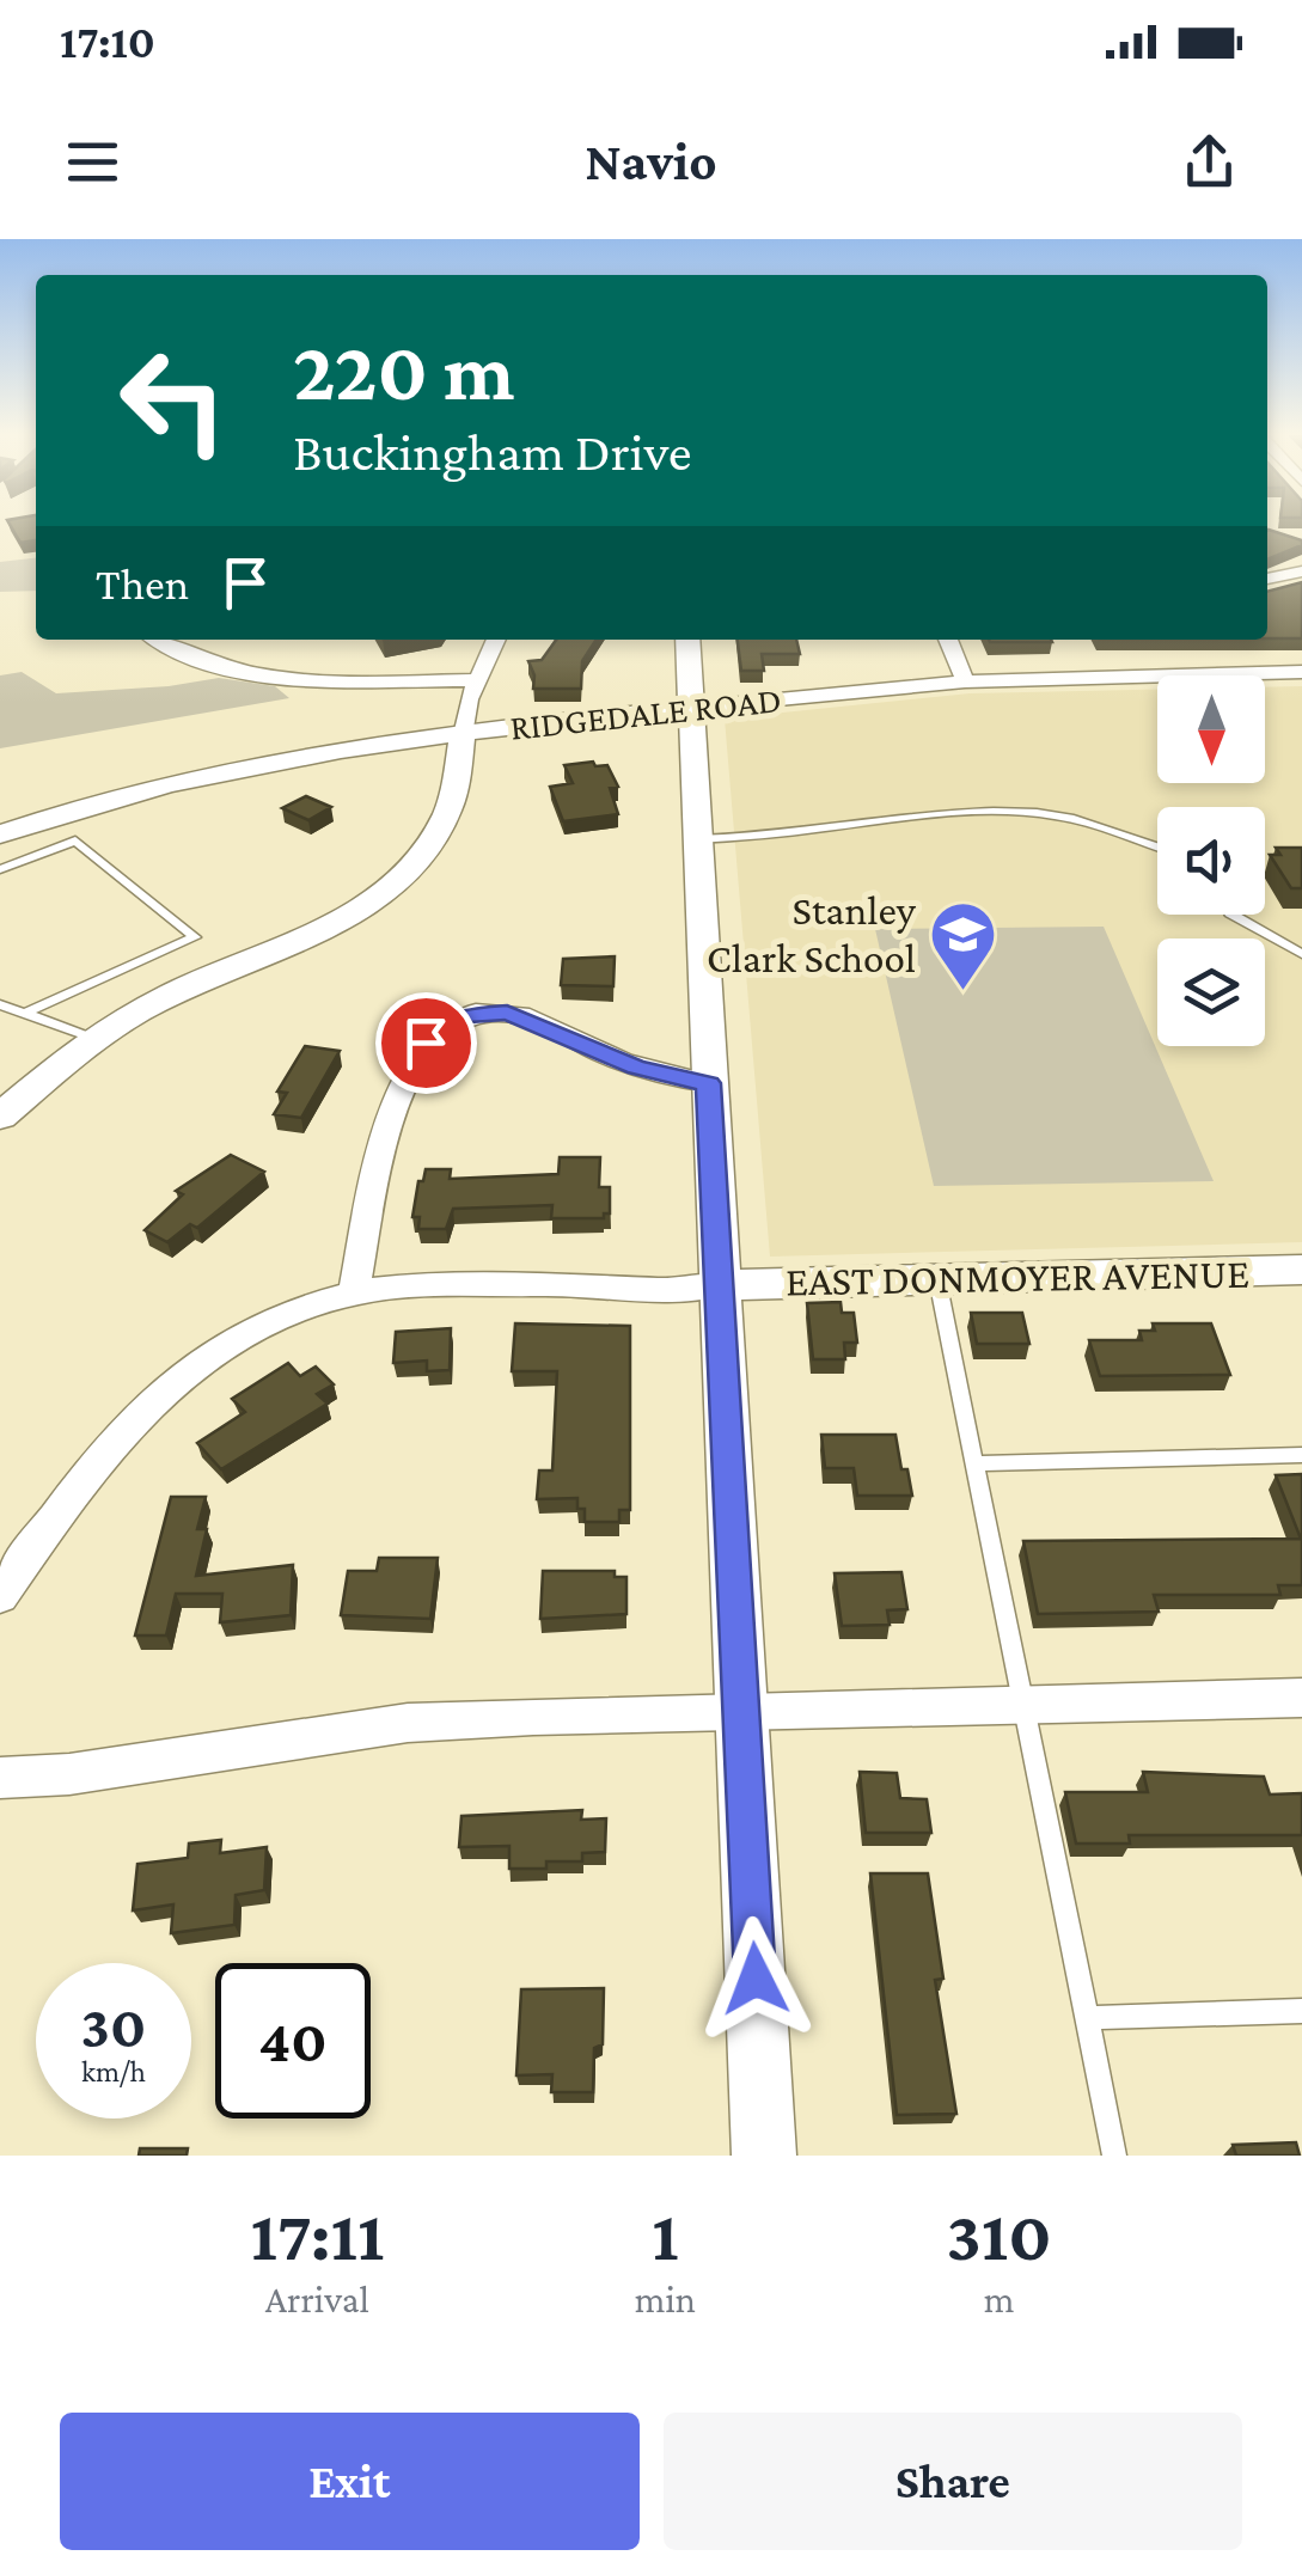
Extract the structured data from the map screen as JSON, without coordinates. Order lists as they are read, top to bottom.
{
  "streets": {
    "street": ["RIDGEDALE ROAD", "EAST DONMOYER AVENUE"]
  },
  "places": {
    "school or university": ["Stanley Clark School"]
  },
  "north": "bottom",
  "page": {
    "status": "17:10",
    "header": "Navio",
    "turn": ["220 m", "Buckingham Drive"],
    "then": "Then",
    "speed": "30 km/h",
    "limit": "40",
    "eta": [
      "17:11",
      "Arrival",
      "1",
      "min",
      "310",
      "m"
    ],
    "buttons": ["Exit", "Share"]
  }
}
